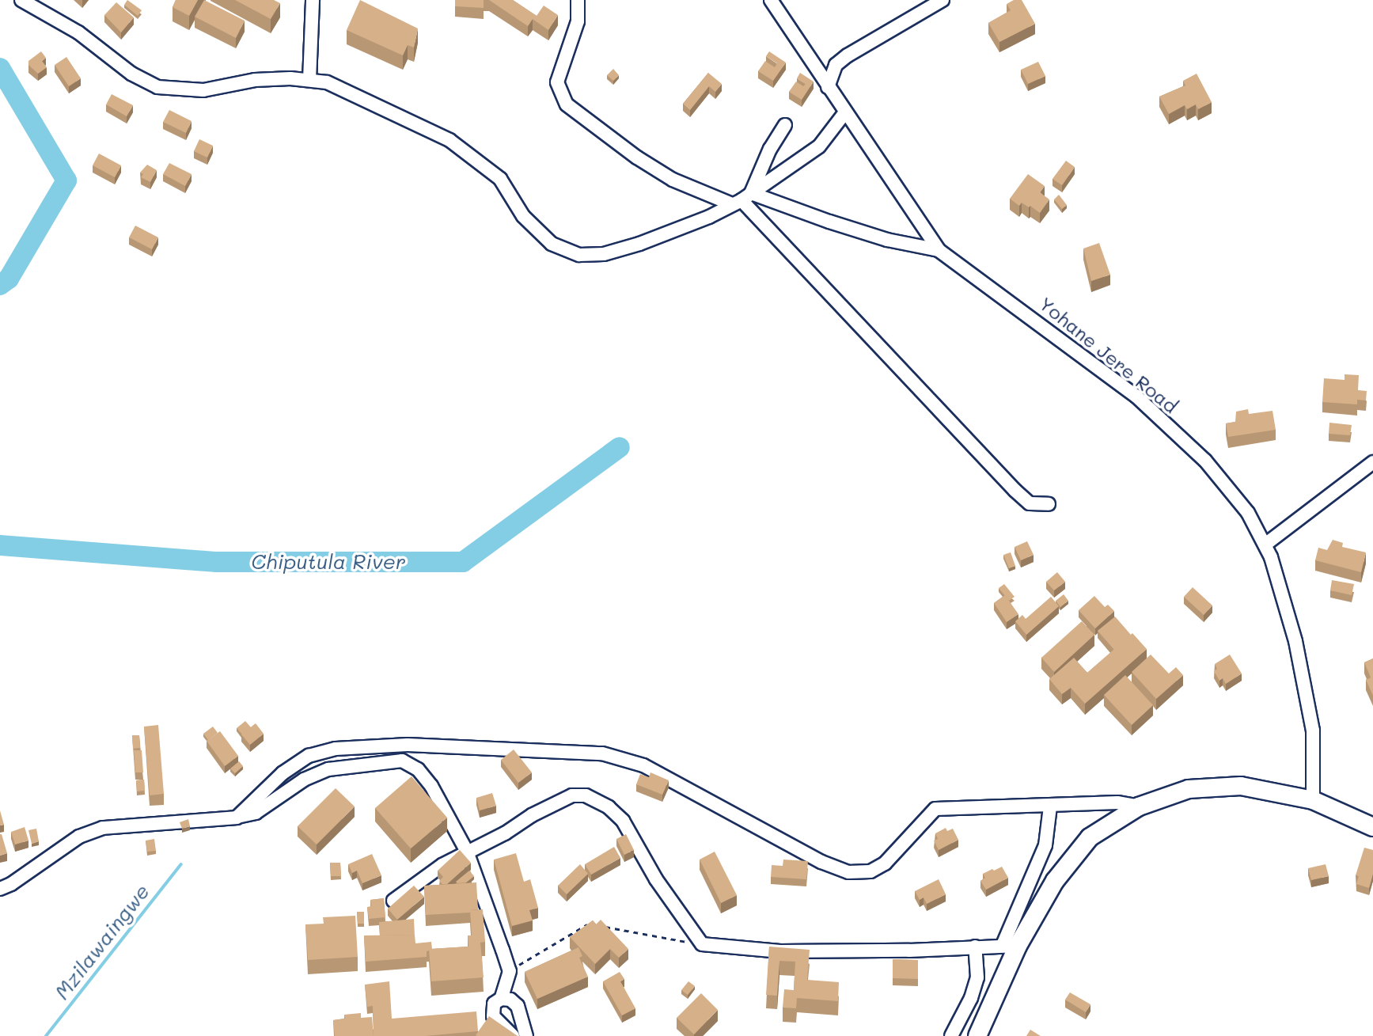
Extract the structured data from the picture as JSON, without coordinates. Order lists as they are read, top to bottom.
{
  "streets": {
    "street": ["Yohane Jere Road"]
  },
  "water": ["Chiputula River", "Mzilawaingwe"]
}
